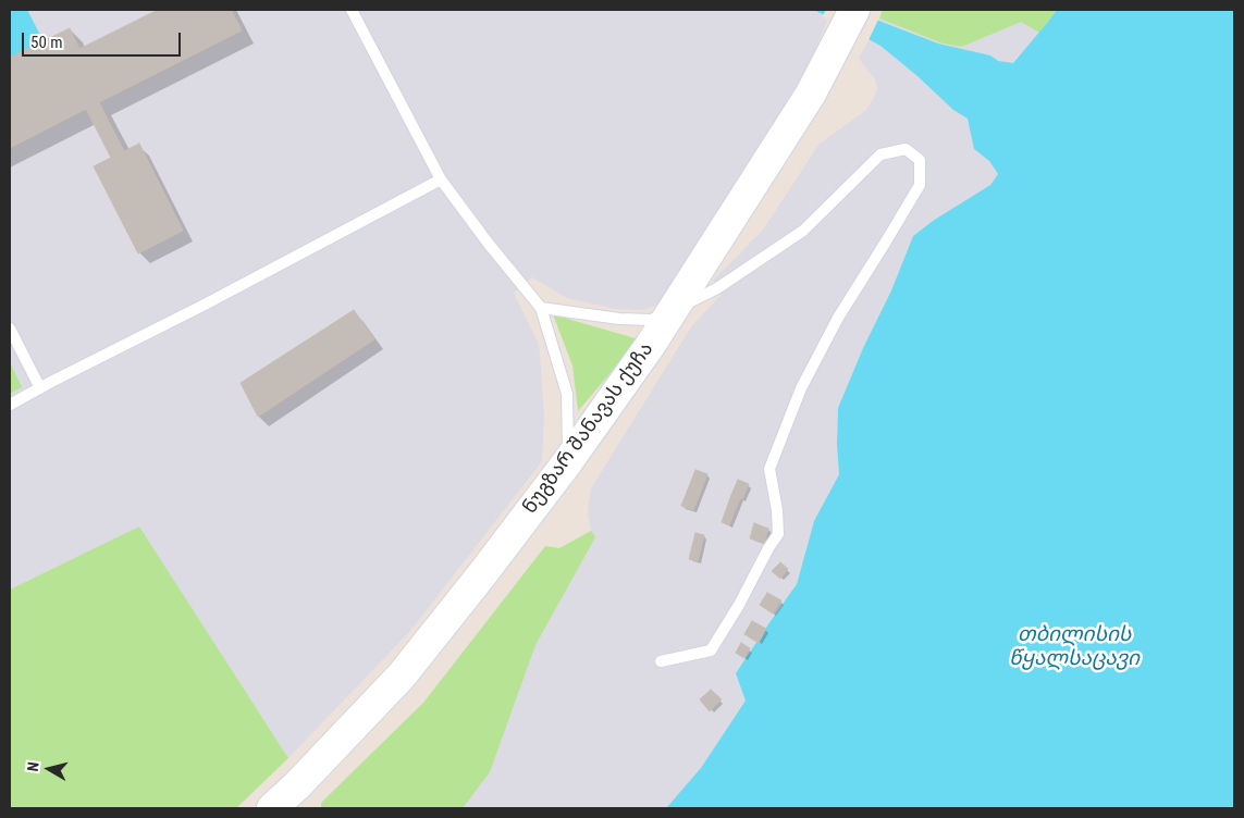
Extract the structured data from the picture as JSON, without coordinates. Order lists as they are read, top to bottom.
{
  "streets": {
    "main road": ["ნუგზარ შანავას ქუჩა"]
  },
  "water": ["თბილისის წყალსაცავი"],
  "scale_bar": "50 m",
  "north": "left"
}
